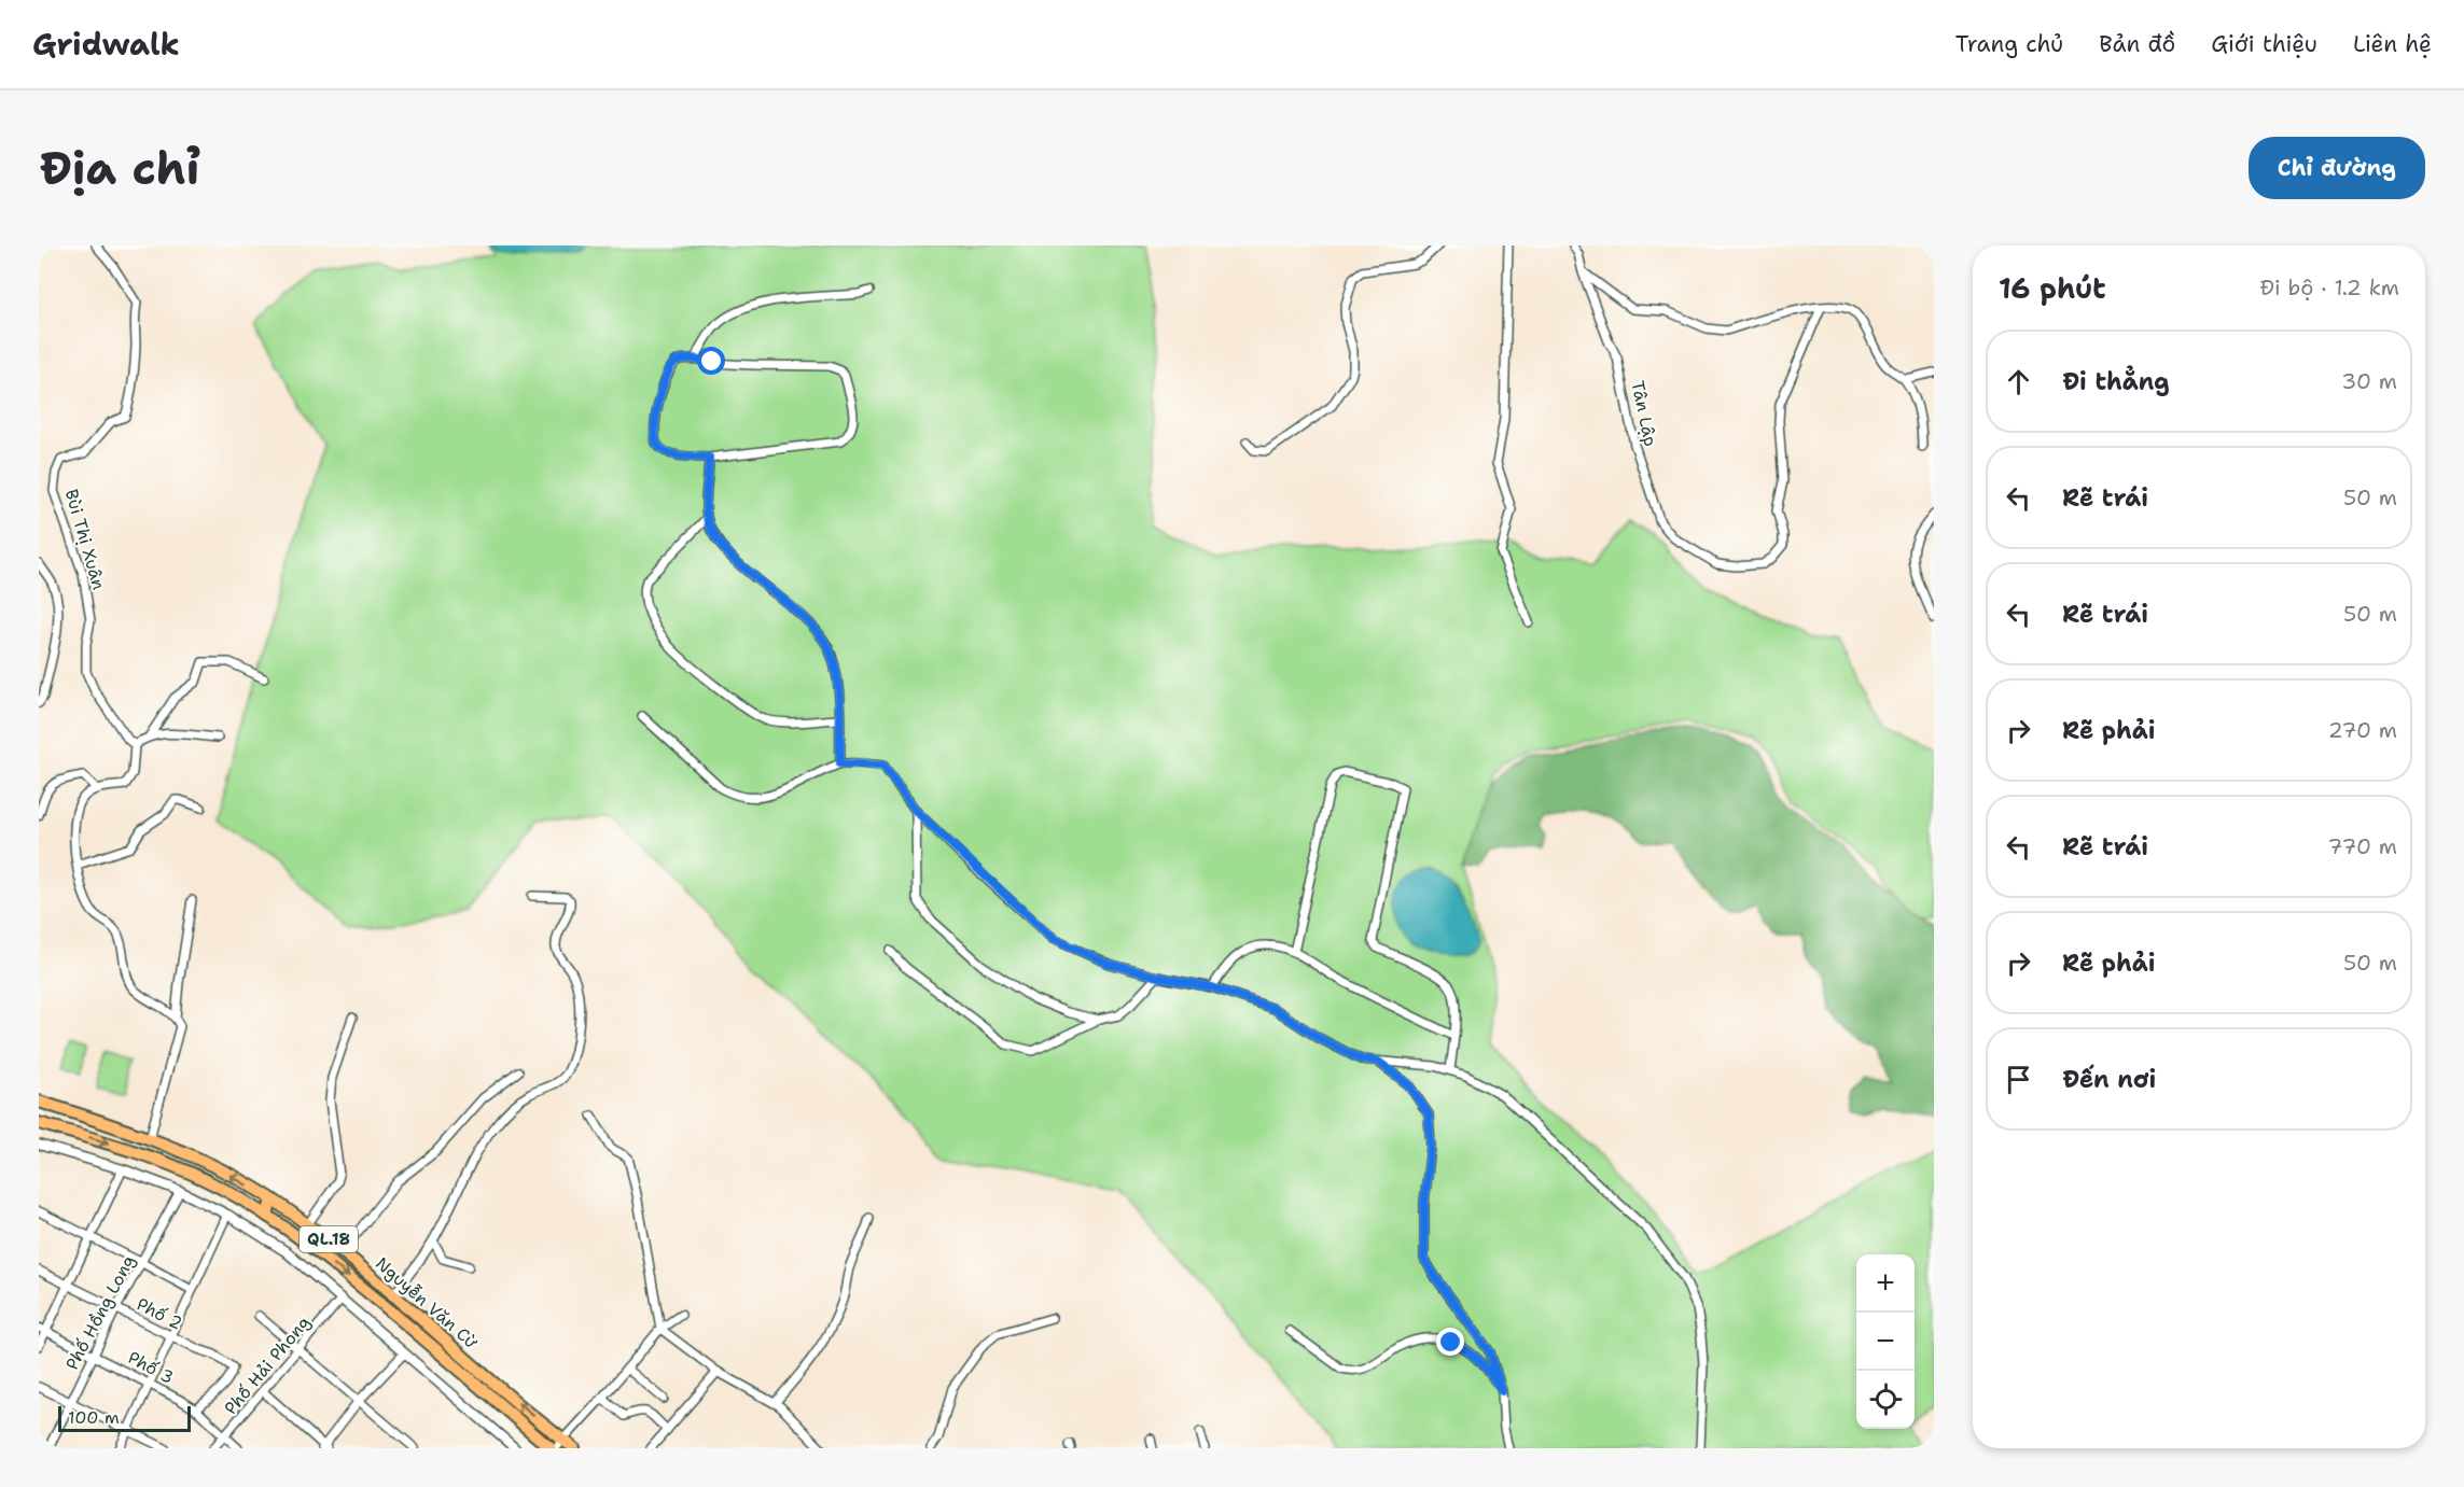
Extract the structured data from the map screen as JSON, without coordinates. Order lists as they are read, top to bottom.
{
  "streets": {
    "main road": ["QL.18", "Nguyễn Văn Cừ"],
    "street": [
      "Tân Lập",
      "Bùi Thị Xuân",
      "Phố Hồng Long",
      "Phố 2",
      "Phố Hải Phong",
      "Phố 3"
    ]
  },
  "crossings": [
    ["Phố Hồng Long", "Phố 2"],
    ["Phố Hồng Long", "Phố 3"],
    ["Phố 2", "Phố 3"],
    ["Phố Hải Phong", "Phố 3"]
  ],
  "scale_bar": "100 m",
  "page": {
    "header": "Gridwalk",
    "nav": [
      "Trang chủ",
      "Bản đồ",
      "Giới thiệu",
      "Liên hệ"
    ],
    "buttons": "Chỉ đường",
    "title": "Địa chỉ",
    "heading": ["16 phút", "Đi bộ · 1.2 km"],
    "list": [
      ["Đi thẳng", "30 m"],
      ["Rẽ trái", "50 m"],
      ["Rẽ trái", "50 m"],
      ["Rẽ phải", "270 m"],
      ["Rẽ trái", "770 m"],
      ["Rẽ phải", "50 m"],
      "Đến nơi"
    ],
    "map_buttons": ["+", "−"],
    "scale": "100 m"
  }
}
